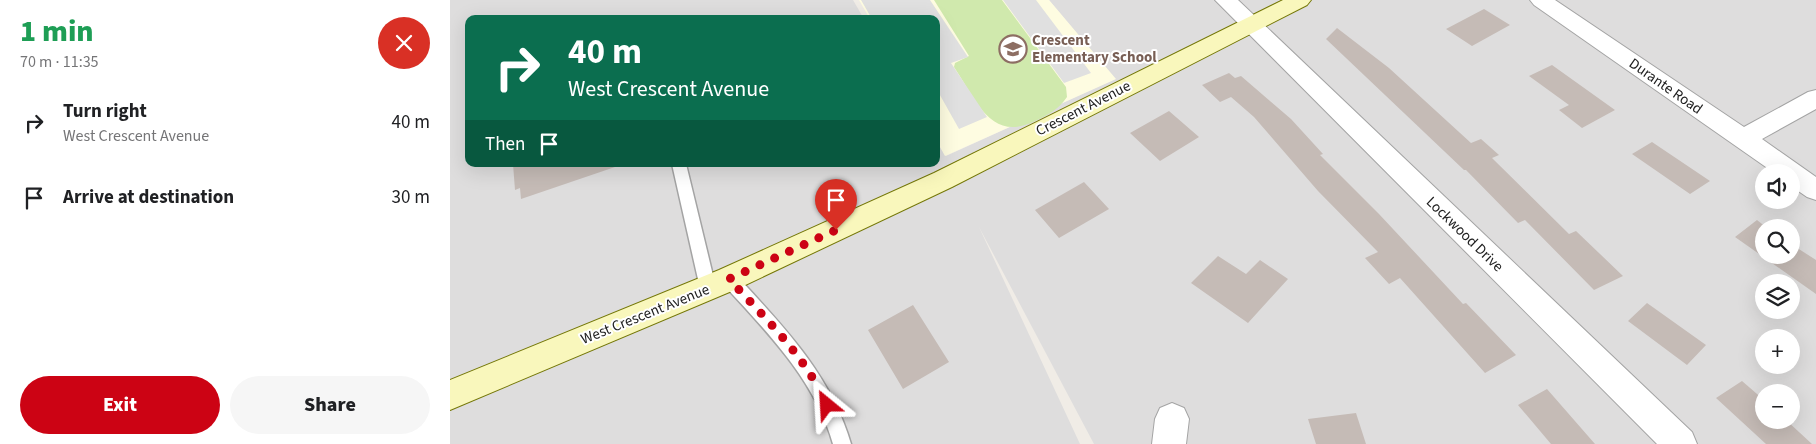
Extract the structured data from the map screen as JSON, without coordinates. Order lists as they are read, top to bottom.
{
  "streets": {
    "main road": ["Crescent Avenue", "West Crescent Avenue"],
    "street": ["Durante Road", "Lockwood Drive"]
  },
  "crossings": [
    ["Crescent Avenue", "Lockwood Drive"],
    ["Crescent Avenue", "West Crescent Avenue"]
  ],
  "places": {
    "school or university": ["Crescent Elementary School"]
  },
  "page": {
    "heading": ["1 min", "70 m · 11:35"],
    "turn": ["40 m", "West Crescent Avenue"],
    "list": [
      {
        "name": "Turn right",
        "note": "West Crescent Avenue",
        "value": "40 m"
      },
      {
        "name": "Arrive at destination",
        "value": "30 m"
      }
    ],
    "then": "Then",
    "map_buttons": ["+", "−"],
    "buttons": ["Exit", "Share"]
  }
}
